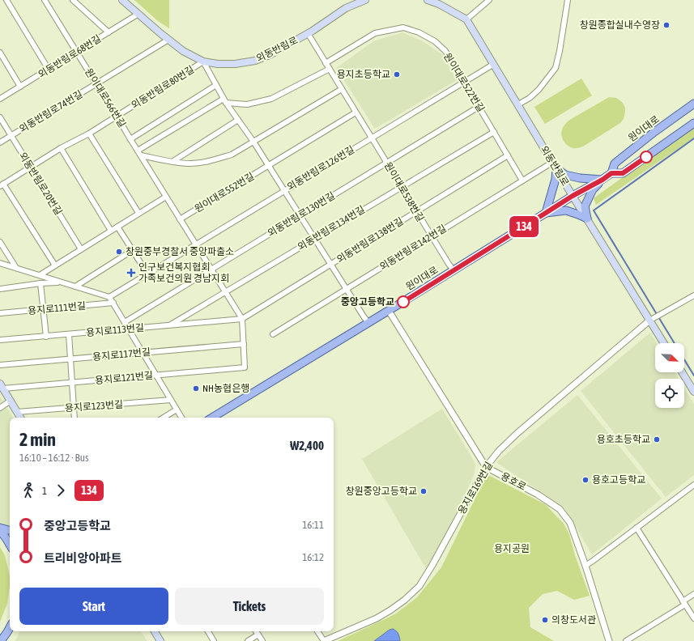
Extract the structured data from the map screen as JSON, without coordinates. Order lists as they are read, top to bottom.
{
  "streets": {
    "main road": ["외동반림로", "원이대로"],
    "street": [
      "외동반림로68번길",
      "원이대로522번길",
      "외동반림로80번길",
      "원이대로566번길",
      "외동반림로74번길",
      "외동반림로126번길",
      "외동반림로20번길",
      "원이대로538번길",
      "원이대로552번길",
      "외동반림로130번길",
      "외동반림로134번길",
      "외동반림로138번길",
      "외동반림로142번길",
      "용지로111번길",
      "용지로113번길",
      "용지로117번길",
      "용지로121번길",
      "용지로123번길",
      "용호로",
      "용지로169번길"
    ]
  },
  "crossings": [
    ["외동반림로", "외동반림로68번길"],
    ["외동반림로", "외동반림로80번길"],
    ["외동반림로", "외동반림로74번길"],
    ["외동반림로", "원이대로"],
    ["외동반림로", "외동반림로126번길"],
    ["외동반림로", "원이대로538번길"],
    ["외동반림로", "외동반림로142번길"],
    ["외동반림로", "용지로169번길"],
    ["외동반림로68번길", "원이대로566번길"],
    ["원이대로522번길", "외동반림로126번길"],
    ["원이대로522번길", "원이대로538번길"],
    ["원이대로522번길", "외동반림로130번길"],
    ["원이대로522번길", "외동반림로134번길"],
    ["원이대로522번길", "외동반림로138번길"],
    ["원이대로522번길", "외동반림로142번길"],
    ["외동반림로80번길", "원이대로566번길"],
    ["외동반림로80번길", "외동반림로20번길"],
    ["원이대로566번길", "외동반림로74번길"],
    ["원이대로566번길", "외동반림로126번길"],
    ["원이대로566번길", "원이대로552번길"],
    ["원이대로566번길", "외동반림로130번길"],
    ["원이대로566번길", "외동반림로134번길"],
    ["원이대로566번길", "외동반림로138번길"],
    ["외동반림로74번길", "외동반림로20번길"],
    ["원이대로", "원이대로538번길"],
    ["외동반림로126번길", "원이대로538번길"],
    ["원이대로538번길", "외동반림로130번길"],
    ["원이대로538번길", "외동반림로134번길"],
    ["원이대로538번길", "외동반림로138번길"],
    ["원이대로538번길", "외동반림로142번길"],
    ["외동반림로134번길", "용지로113번길"],
    ["외동반림로138번길", "용지로113번길"],
    ["용지로117번길", "용지로121번길"],
    ["용호로", "용지로169번길"]
  ],
  "parks": ["용지공원"],
  "places": {
    "other": [
      "창원종합실내수영장",
      "용지초등학교",
      "창원중부경찰서 중앙파출소",
      "중앙고등학교",
      "NH농협은행",
      "용호초등학교",
      "용호고등학교",
      "창원중앙고등학교",
      "의창도서관"
    ],
    "health": ["인구보건복지협회 가족보건의원 경남지회"]
  },
  "lines": ["bus line 134"],
  "north": "bottom right",
  "page": {
    "on_map": "134",
    "heading": ["2 min", "16:10 – 16:12 · Bus", "₩2,400"],
    "legs": ["1", "134"],
    "list": [
      {
        "name": "중앙고등학교",
        "value": "16:11"
      },
      {
        "name": "트리비앙아파트",
        "value": "16:12"
      }
    ],
    "buttons": ["Start", "Tickets"]
  }
}
